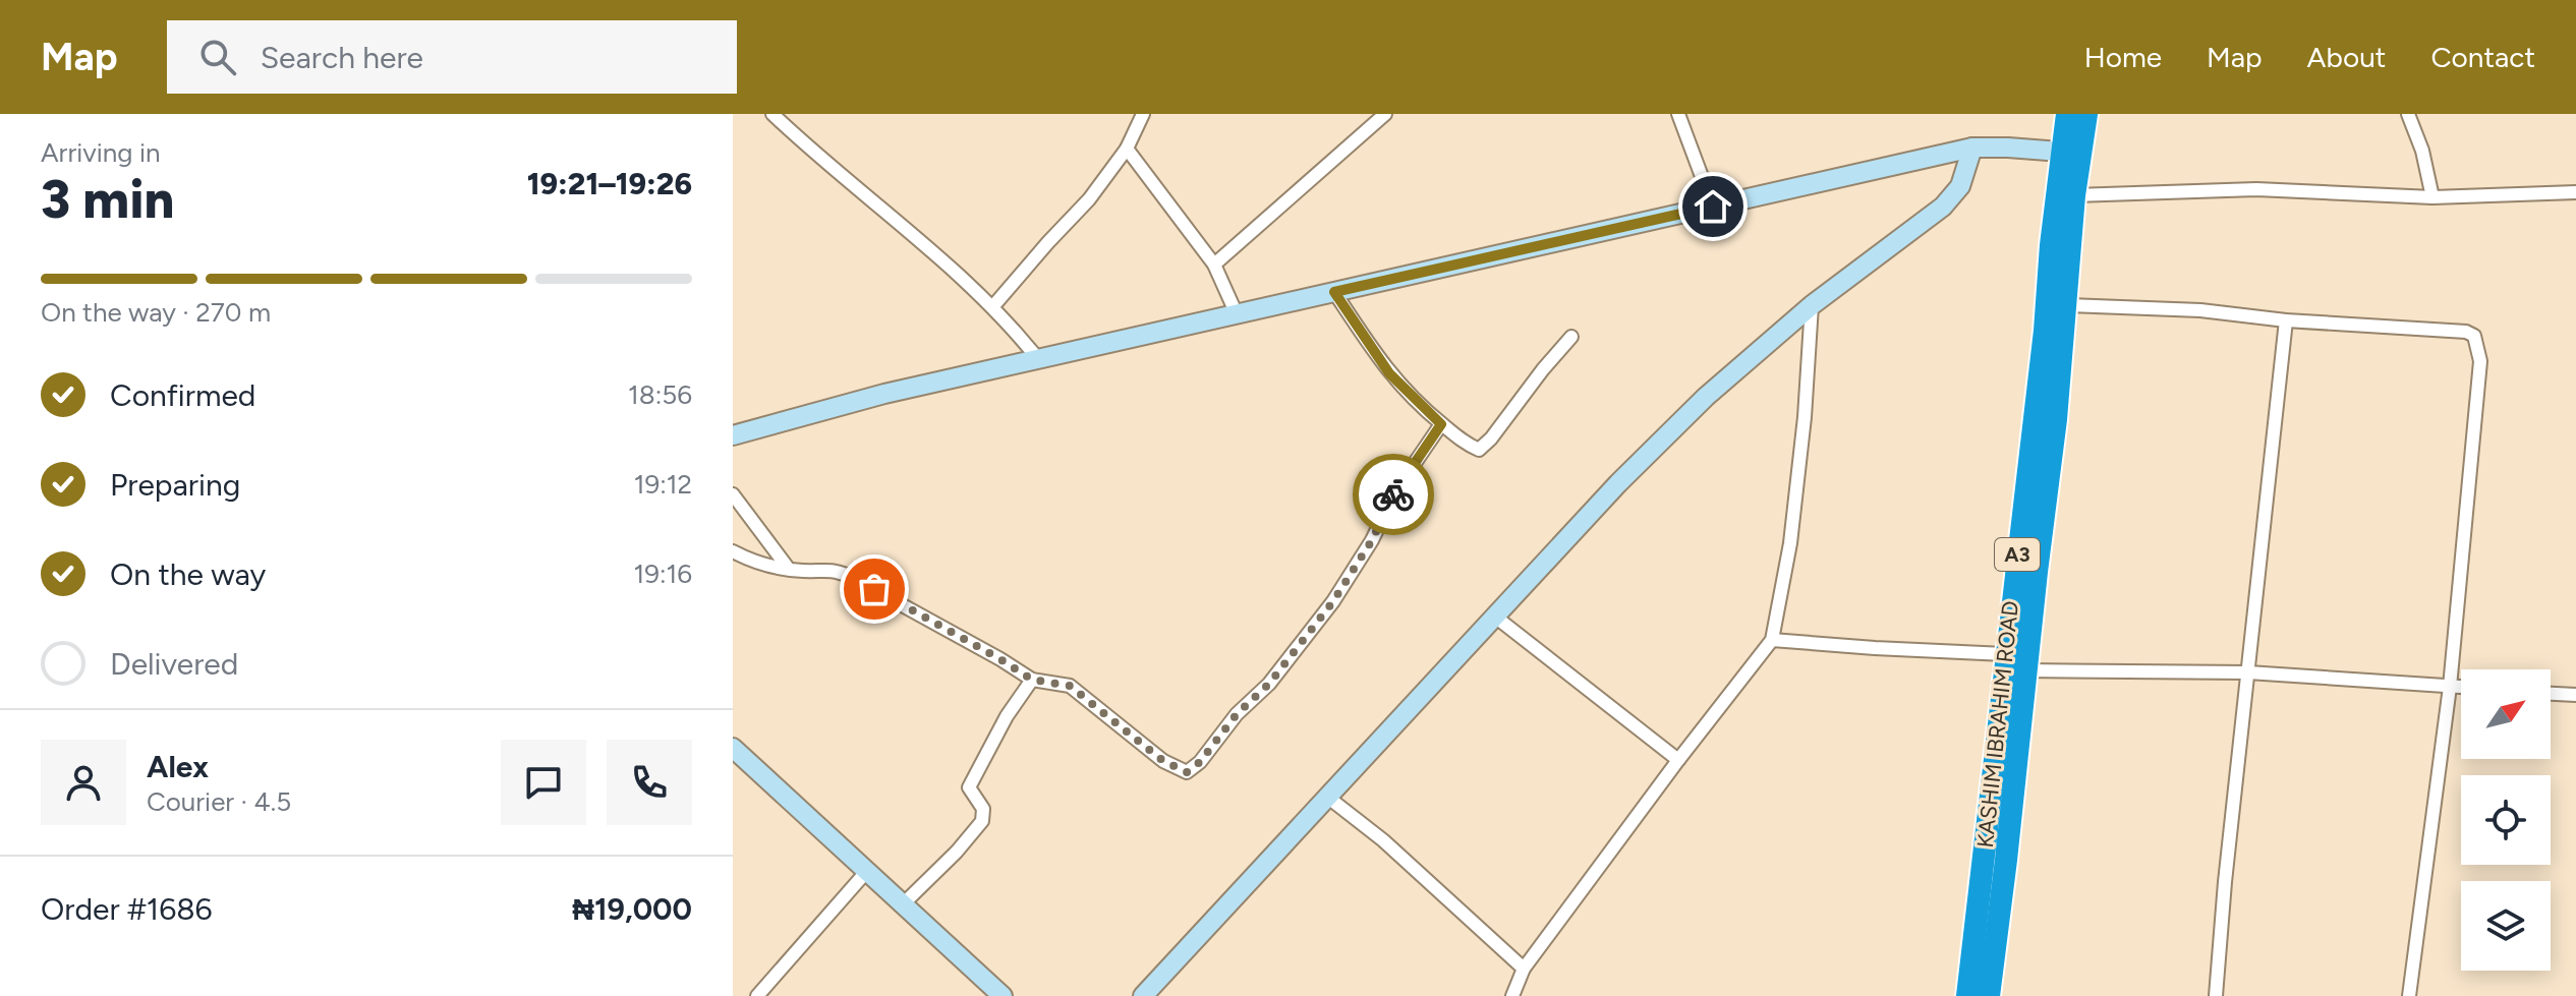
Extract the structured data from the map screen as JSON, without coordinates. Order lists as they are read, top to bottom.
{
  "streets": {
    "highway": ["A3", "KASHIM IBRAHIM ROAD"]
  },
  "north": "top right",
  "page": {
    "header": "Map",
    "search": "Search here",
    "nav": [
      "Home",
      "Map",
      "About",
      "Contact"
    ],
    "heading": ["3 min", "Arriving in", "19:21–19:26"],
    "panel": [
      "Alex",
      "Courier · 4.5",
      "Order #1686",
      "₦19,000"
    ],
    "bar": "On the way · 270 m",
    "list": [
      ["Confirmed", "18:56"],
      ["Preparing", "19:12"],
      ["On the way", "19:16"],
      "Delivered"
    ]
  }
}
